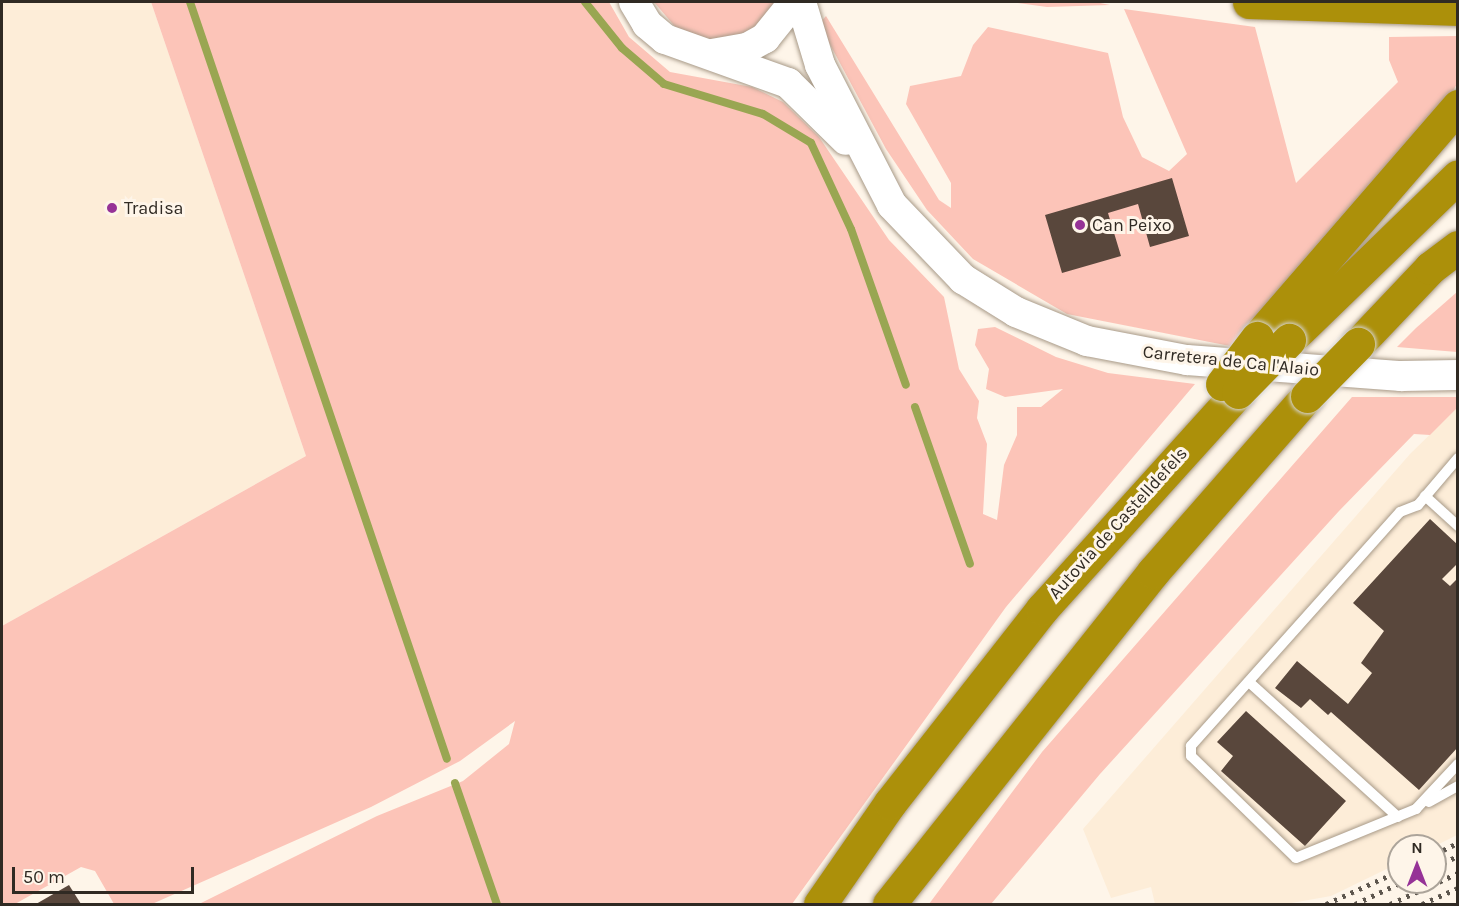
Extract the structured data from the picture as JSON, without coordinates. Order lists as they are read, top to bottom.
{
  "streets": {
    "highway": ["Autovia de Castelldefels"],
    "street": ["Carretera de Ca l'Alaio"]
  },
  "places": ["Tradisa", "Can Peixo"],
  "scale_bar": "50 m",
  "north": "top"
}
